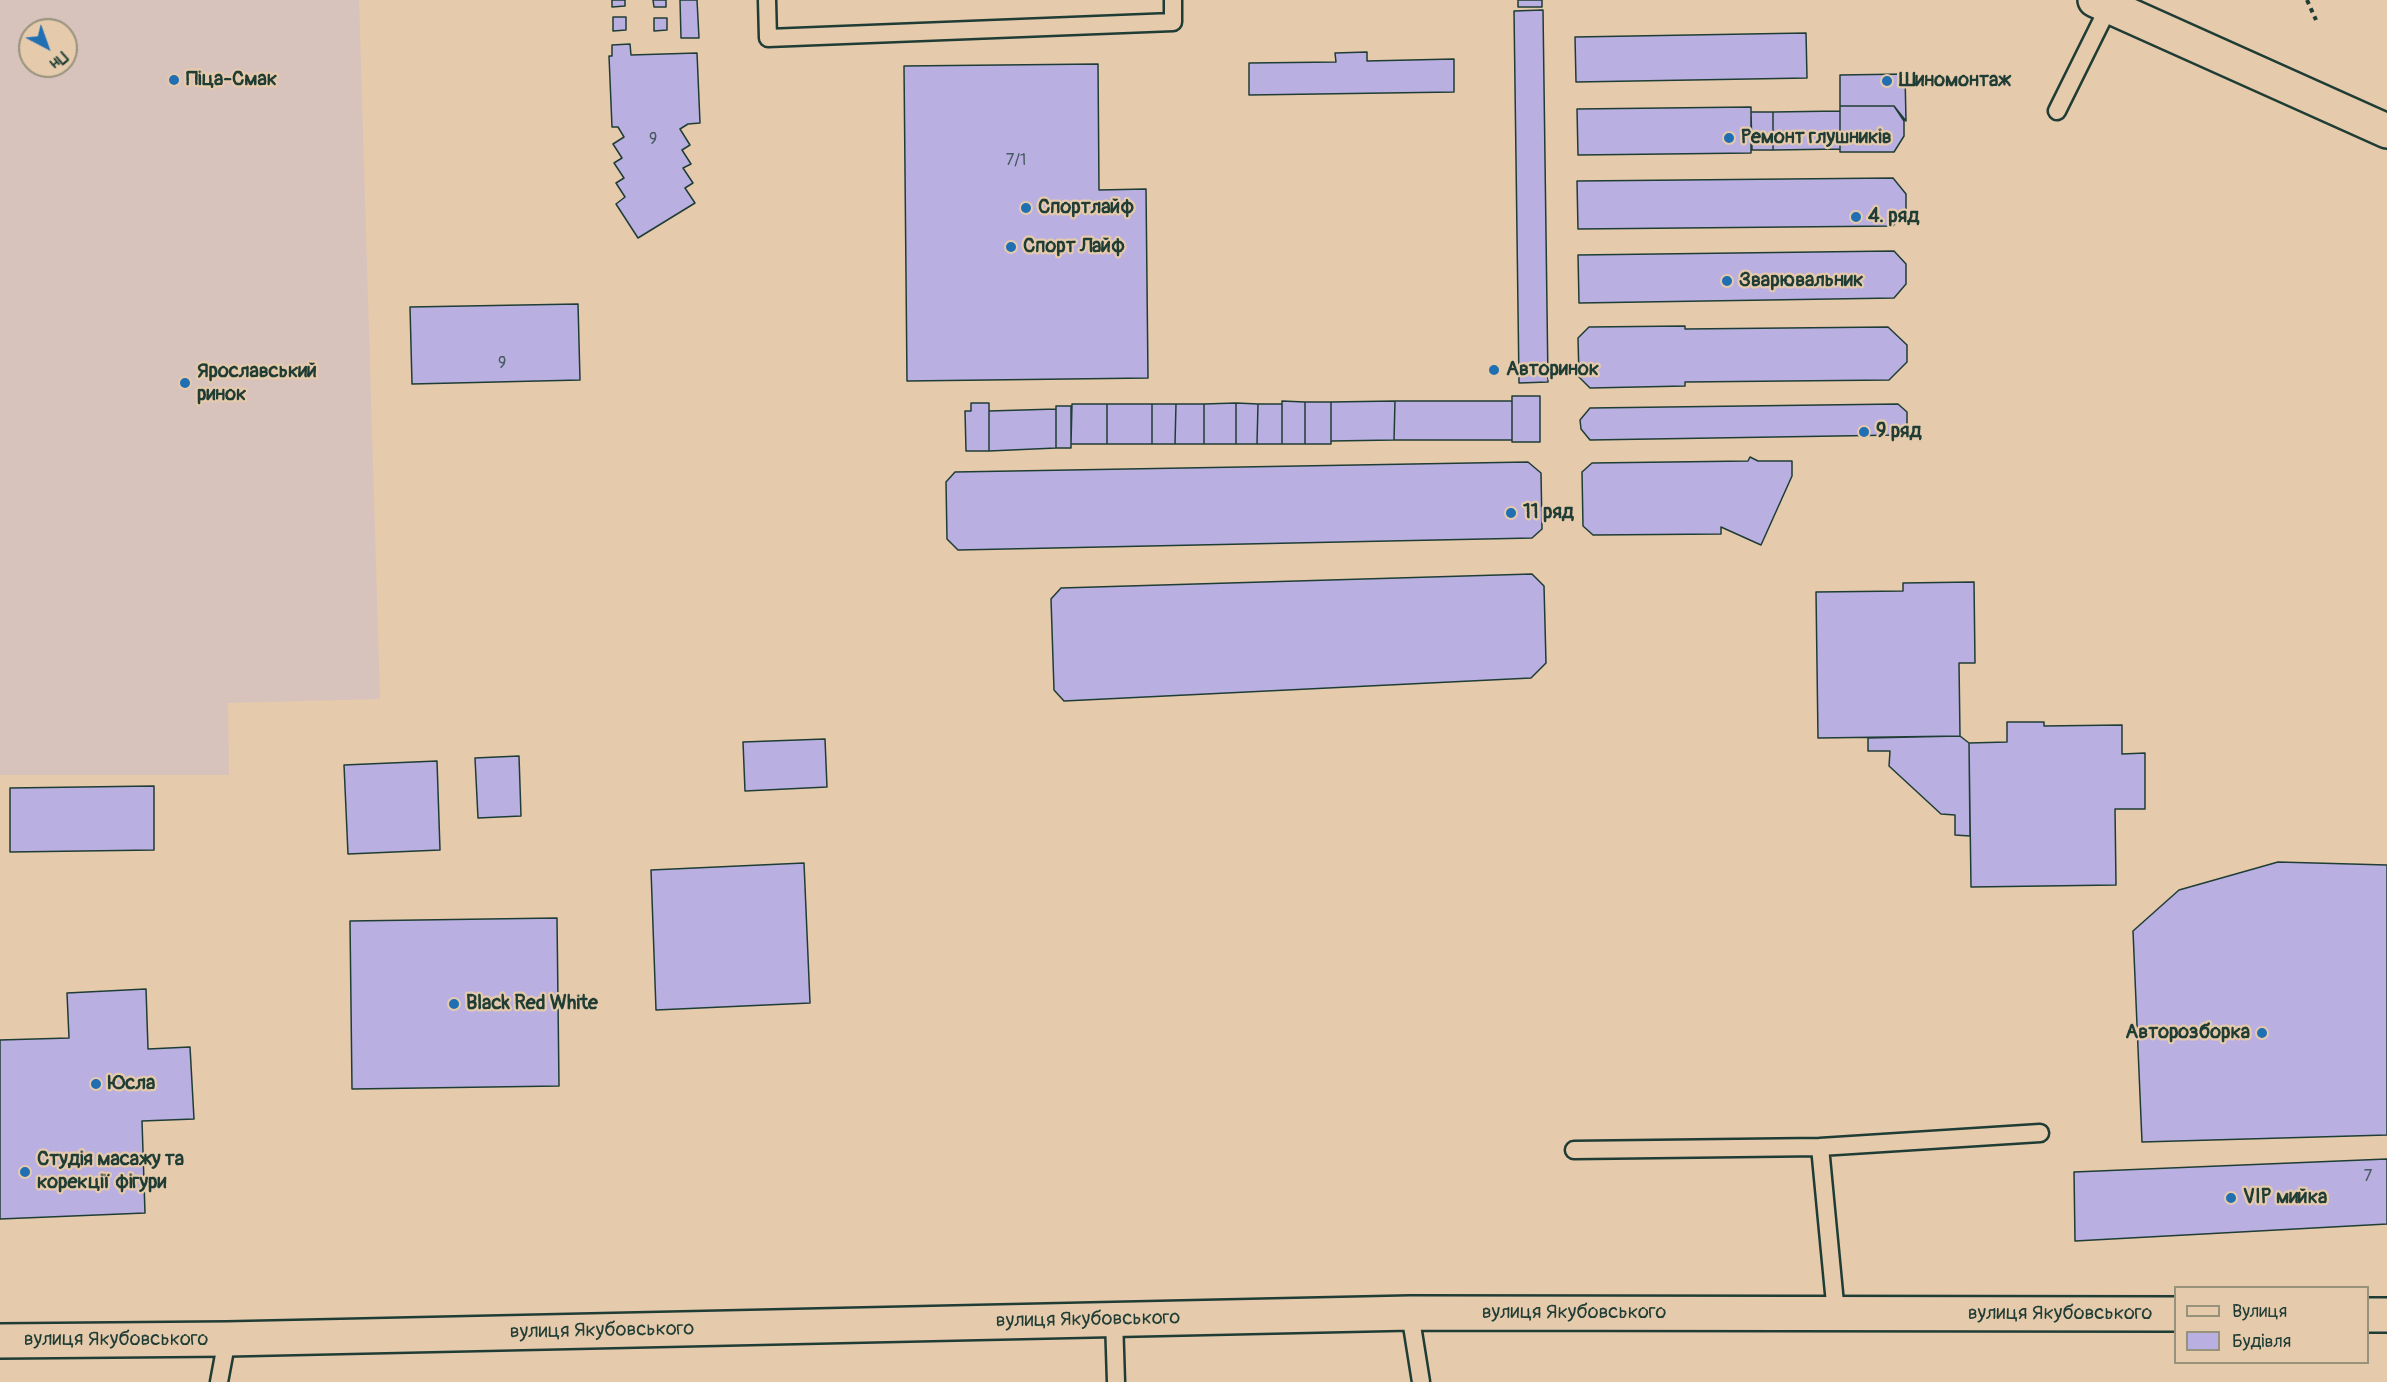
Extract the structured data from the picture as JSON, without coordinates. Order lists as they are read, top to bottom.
{
  "streets": {
    "street": ["вулиця Якубовського"]
  },
  "places": [
    "Піца-Смак",
    "Шиномонтаж",
    "Ремонт глушників",
    "Спортлайф",
    "4. ряд",
    "Спорт Лайф",
    "Зварювальник",
    "Авторинок",
    "Ярославський ринок",
    "9 ряд",
    "11 ряд",
    "Black Red White",
    "Авторозборка",
    "Юсла",
    "Студія масажу та корекції фігури",
    "VIP мийка"
  ],
  "house_numbers": [
    "9",
    "7/1",
    "9",
    "7"
  ],
  "legend": ["Вулиця", "Будівля"],
  "north": "bottom right"
}
